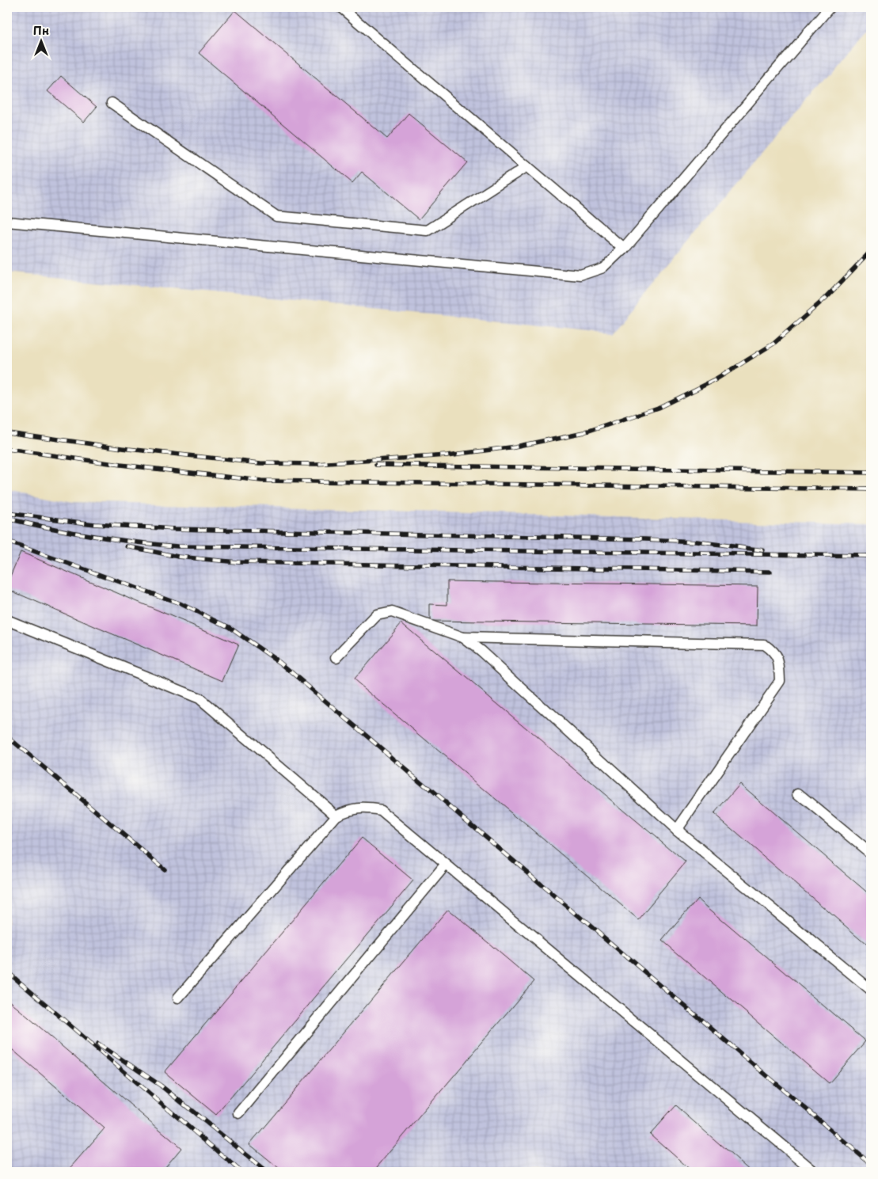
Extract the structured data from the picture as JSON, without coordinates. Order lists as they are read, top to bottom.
{
  "north": "top"
}
